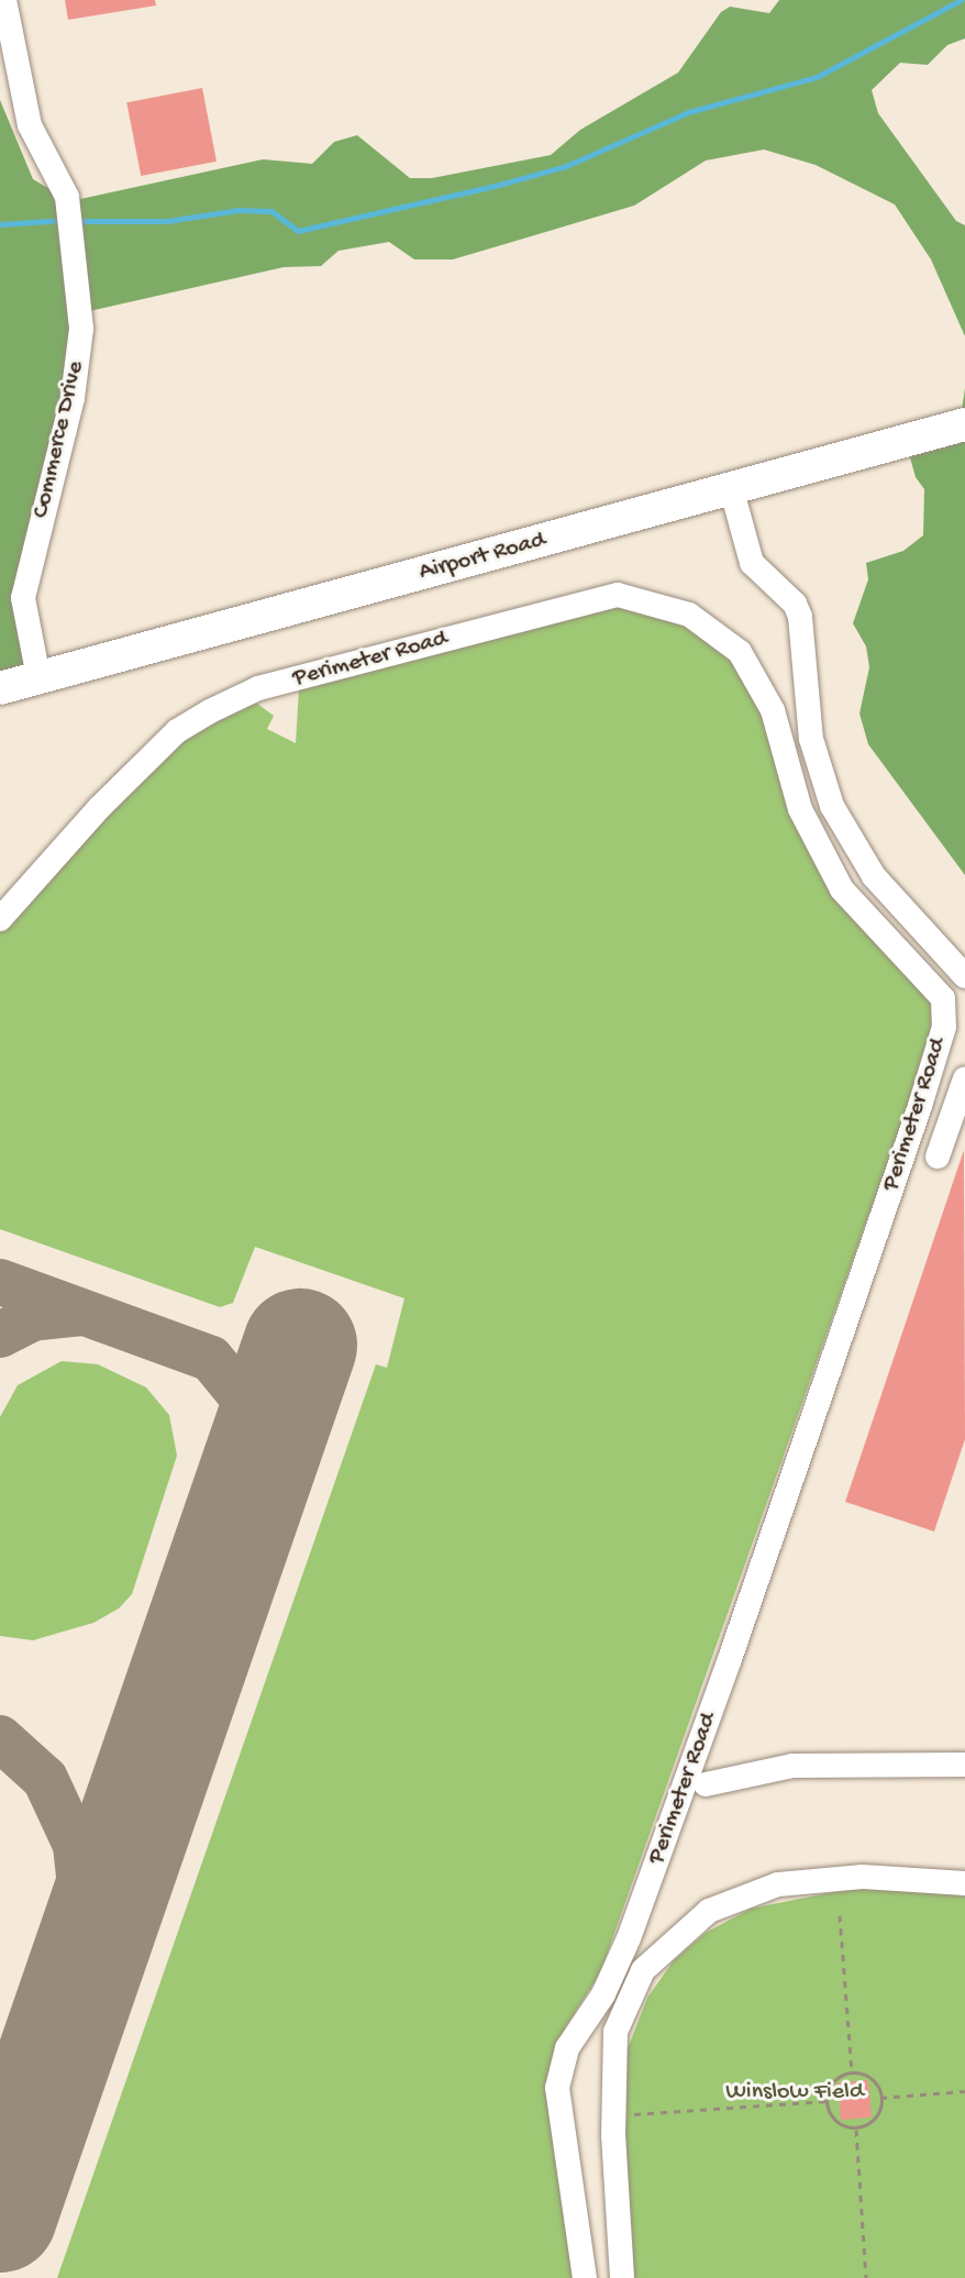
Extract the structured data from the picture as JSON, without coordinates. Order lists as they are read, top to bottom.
{
  "streets": {
    "main road": ["Airport Road"],
    "street": ["Commerce Drive", "Perimeter Road"]
  },
  "crossings": [
    ["Commerce Drive", "Airport Road"]
  ],
  "parks": ["Winslow Field"]
}
